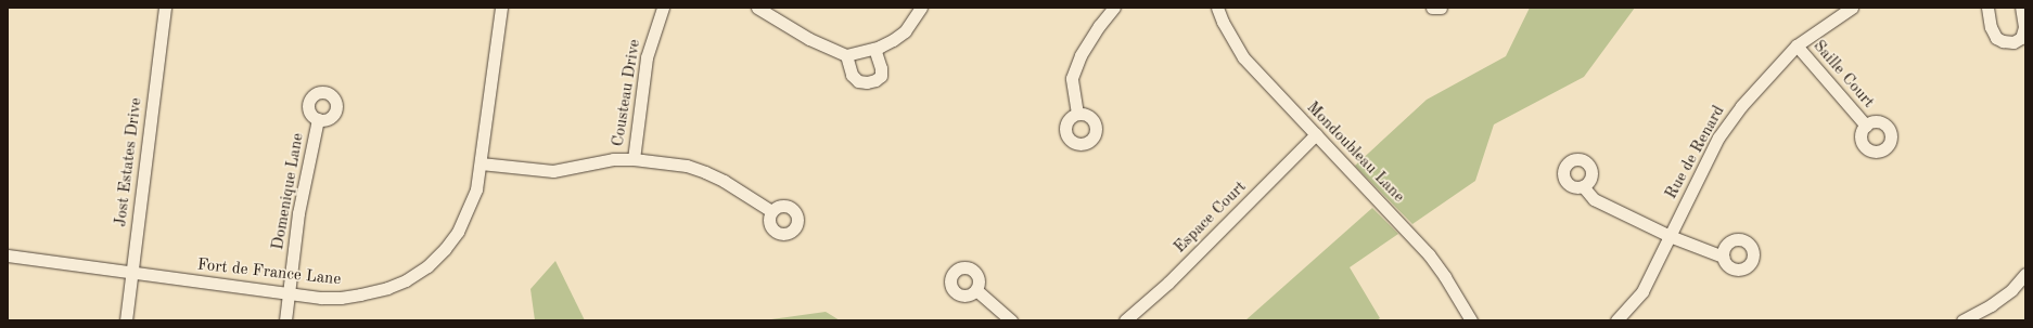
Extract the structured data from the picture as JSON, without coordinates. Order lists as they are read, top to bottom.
{
  "streets": {
    "street": [
      "Saille Court",
      "Cousteau Drive",
      "Mondoubleau Lane",
      "Rue de Renard",
      "Jost Estates Drive",
      "Domenique Lane",
      "Espace Court",
      "Fort de France Lane"
    ]
  },
  "crossings": [
    ["Saille Court", "Rue de Renard"],
    ["Mondoubleau Lane", "Espace Court"],
    ["Jost Estates Drive", "Fort de France Lane"],
    ["Domenique Lane", "Fort de France Lane"]
  ]
}
